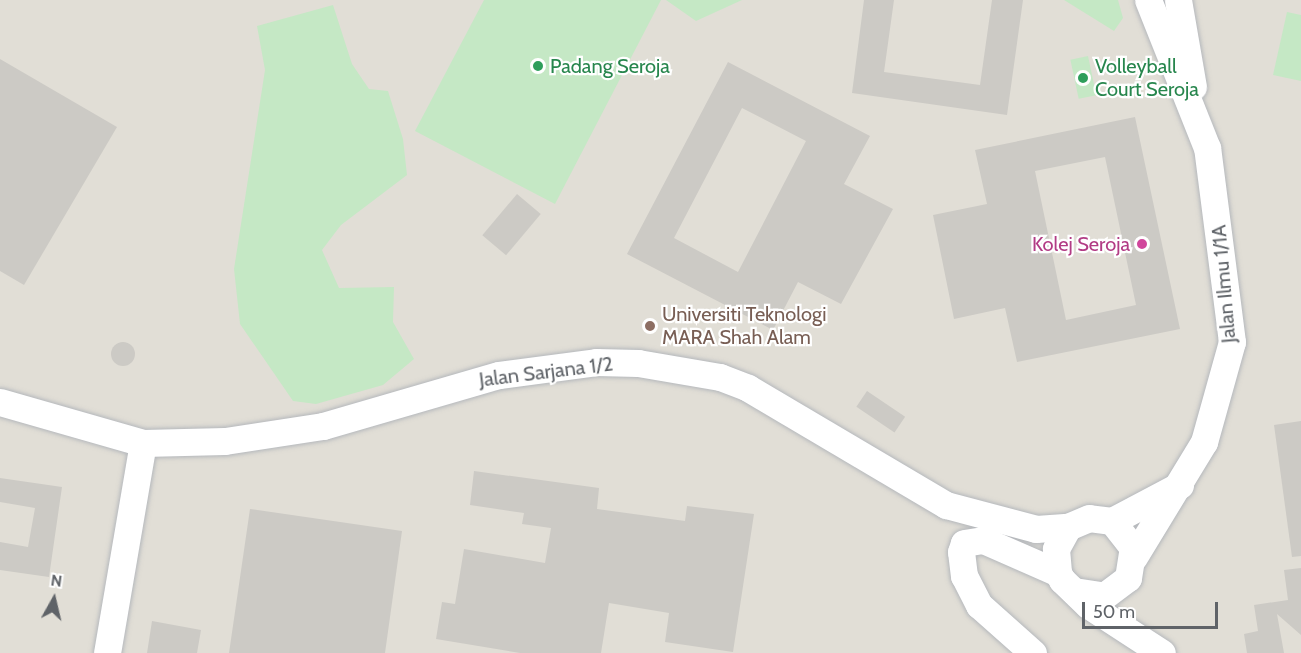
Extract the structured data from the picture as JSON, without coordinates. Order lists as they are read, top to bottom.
{
  "streets": {
    "street": ["Jalan Ilmu 1/1A", "Jalan Sarjana 1/2"]
  },
  "crossings": [
    ["Jalan Ilmu 1/1A", "Jalan Sarjana 1/2"]
  ],
  "places": [
    "Padang Seroja",
    "Volleyball Court Seroja",
    "Kolej Seroja",
    "Universiti Teknologi MARA Shah Alam"
  ],
  "scale_bar": "50 m",
  "north": "top"
}
